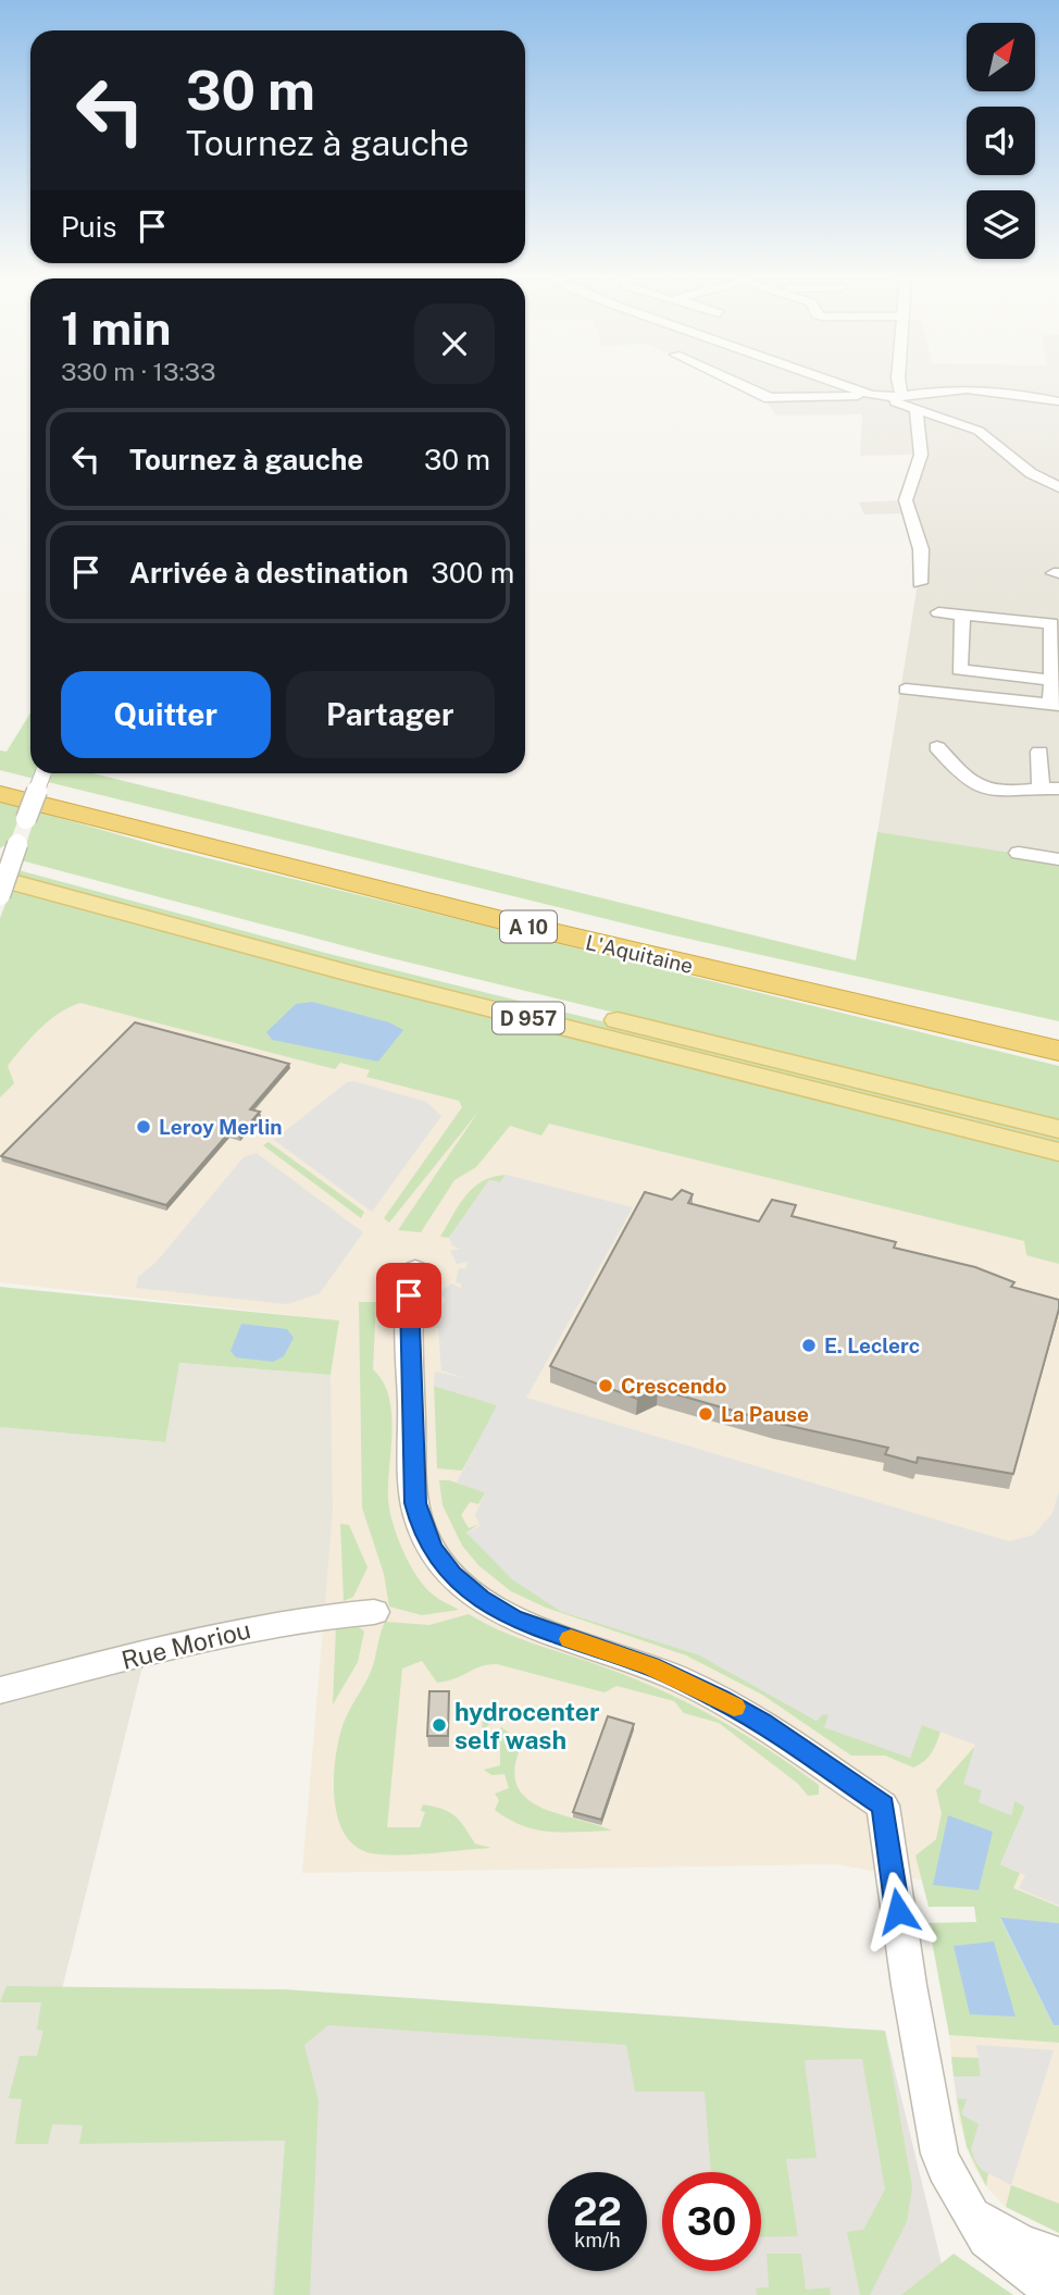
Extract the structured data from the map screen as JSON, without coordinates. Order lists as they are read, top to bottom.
{
  "streets": {
    "highway": ["A 10", "L'Aquitaine"],
    "main road": ["D 957"],
    "street": ["Rue Moriou"]
  },
  "places": [
    "Leroy Merlin",
    "E. Leclerc",
    "Crescendo",
    "La Pause",
    "hydrocenter self wash"
  ],
  "north": "top right",
  "page": {
    "turn": ["30 m", "Tournez à gauche"],
    "then": "Puis",
    "heading": ["1 min", "330 m · 13:33"],
    "list": [
      {
        "name": "Tournez à gauche",
        "value": "30 m"
      },
      {
        "name": "Arrivée à destination",
        "value": "300 m"
      }
    ],
    "buttons": ["Quitter", "Partager"],
    "speed": "22 km/h",
    "limit": "30"
  }
}
